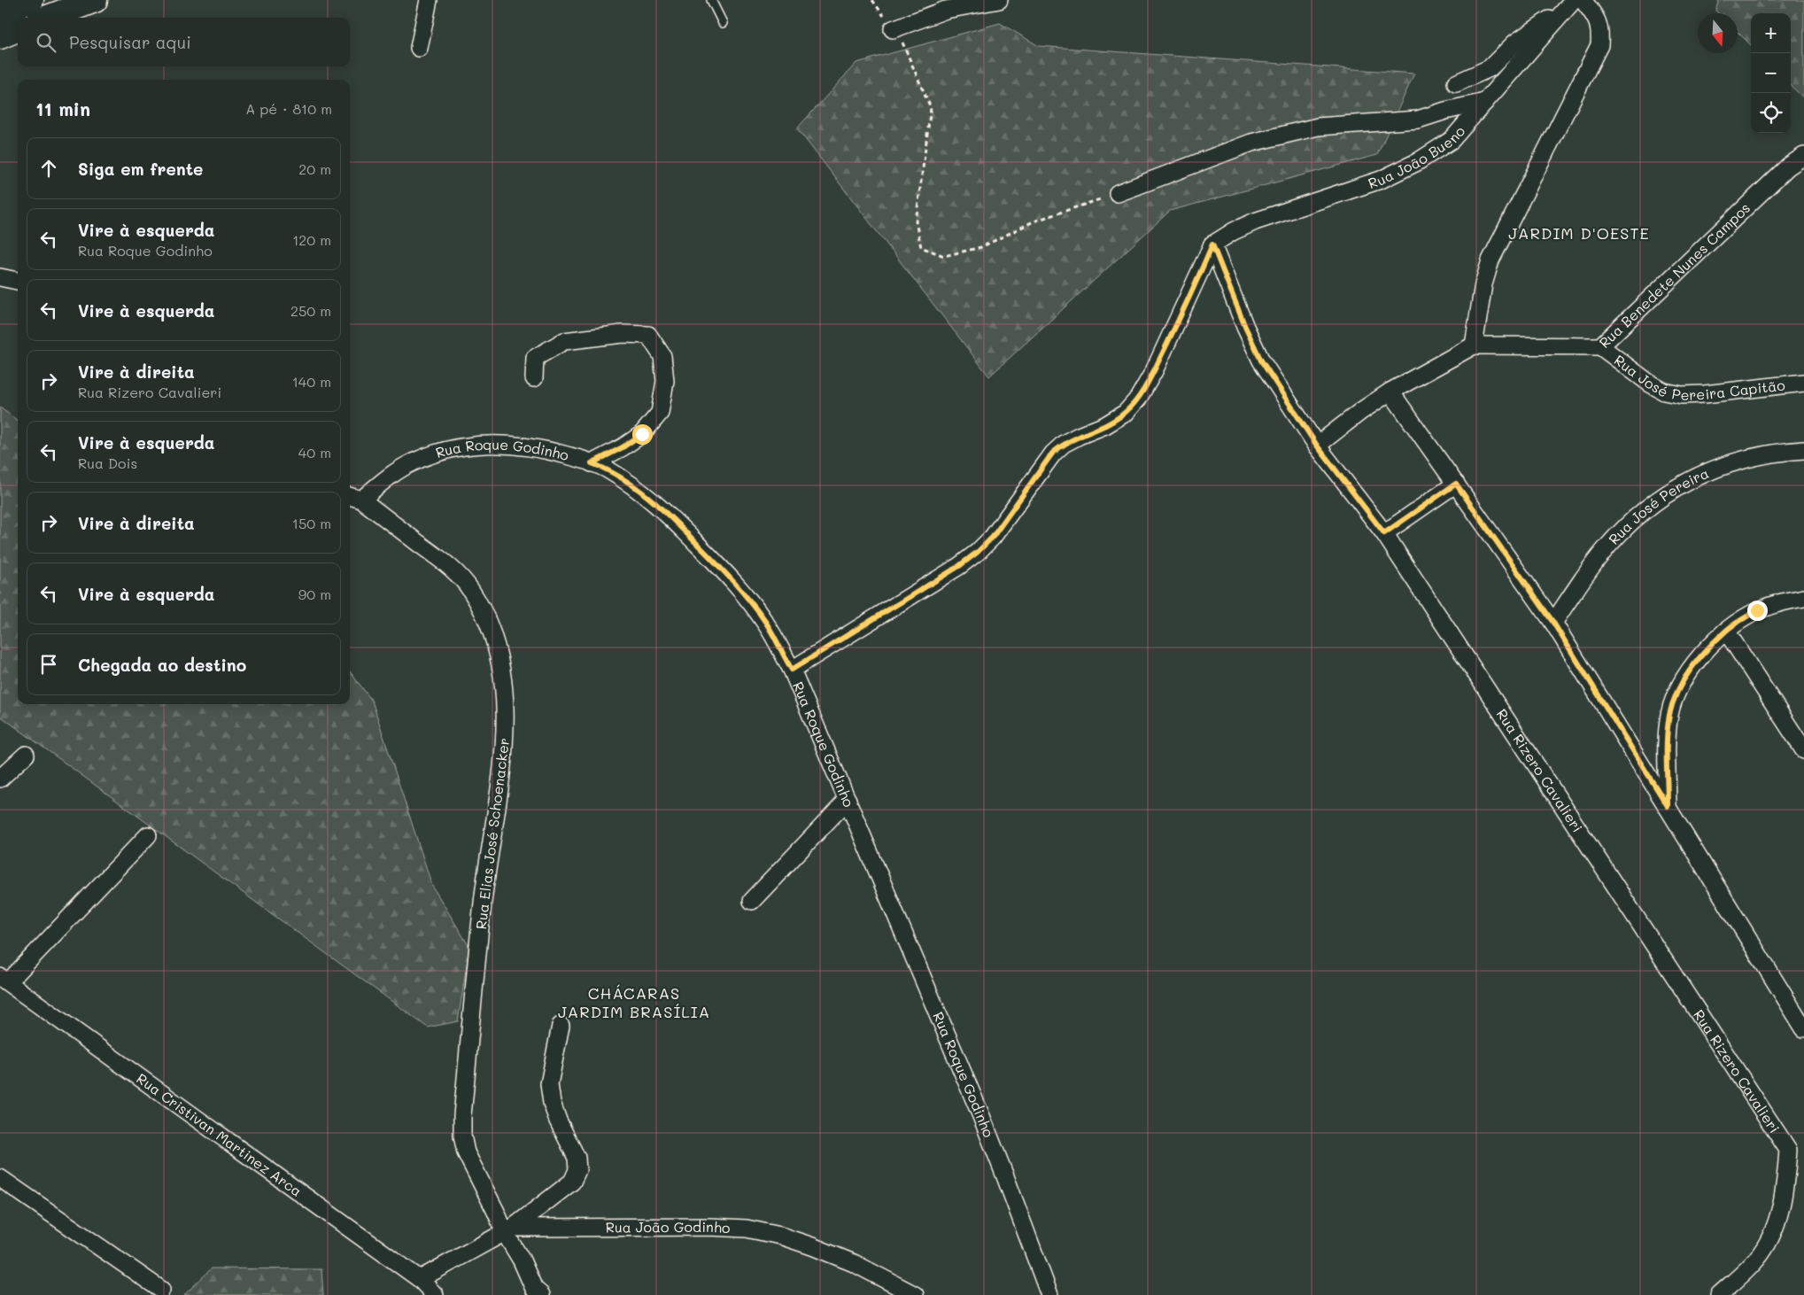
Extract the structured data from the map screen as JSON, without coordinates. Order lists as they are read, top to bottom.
{
  "streets": {
    "street": [
      "Rua João Bueno",
      "Rua Benedete Nunes Campos",
      "Rua José Pereira Capitão",
      "Rua Roque Godinho",
      "Rua José Pereira",
      "Rua Rizero Cavalieri",
      "Rua Elias José Schoenacker",
      "Rua Cristivan Martinez Arca",
      "Rua João Godinho"
    ]
  },
  "crossings": [
    ["Rua João Bueno", "Rua Rizero Cavalieri"],
    ["Rua Benedete Nunes Campos", "Rua José Pereira Capitão"],
    ["Rua Roque Godinho", "Rua Elias José Schoenacker"],
    ["Rua Elias José Schoenacker", "Rua João Godinho"],
    ["Rua Cristivan Martinez Arca", "Rua João Godinho"]
  ],
  "districts": ["JARDIM D'OESTE", "CHÁCARAS JARDIM BRASÍLIA"],
  "north": "bottom",
  "page": {
    "map_buttons": ["+", "−"],
    "search": "Pesquisar aqui",
    "heading": ["11 min", "A pé · 810 m"],
    "list": [
      ["Siga em frente", "20 m"],
      ["Vire à esquerda", "Rua Roque Godinho", "120 m"],
      ["Vire à esquerda", "250 m"],
      ["Vire à direita", "Rua Rizero Cavalieri", "140 m"],
      ["Vire à esquerda", "Rua Dois", "40 m"],
      ["Vire à direita", "150 m"],
      ["Vire à esquerda", "90 m"],
      "Chegada ao destino"
    ]
  }
}
